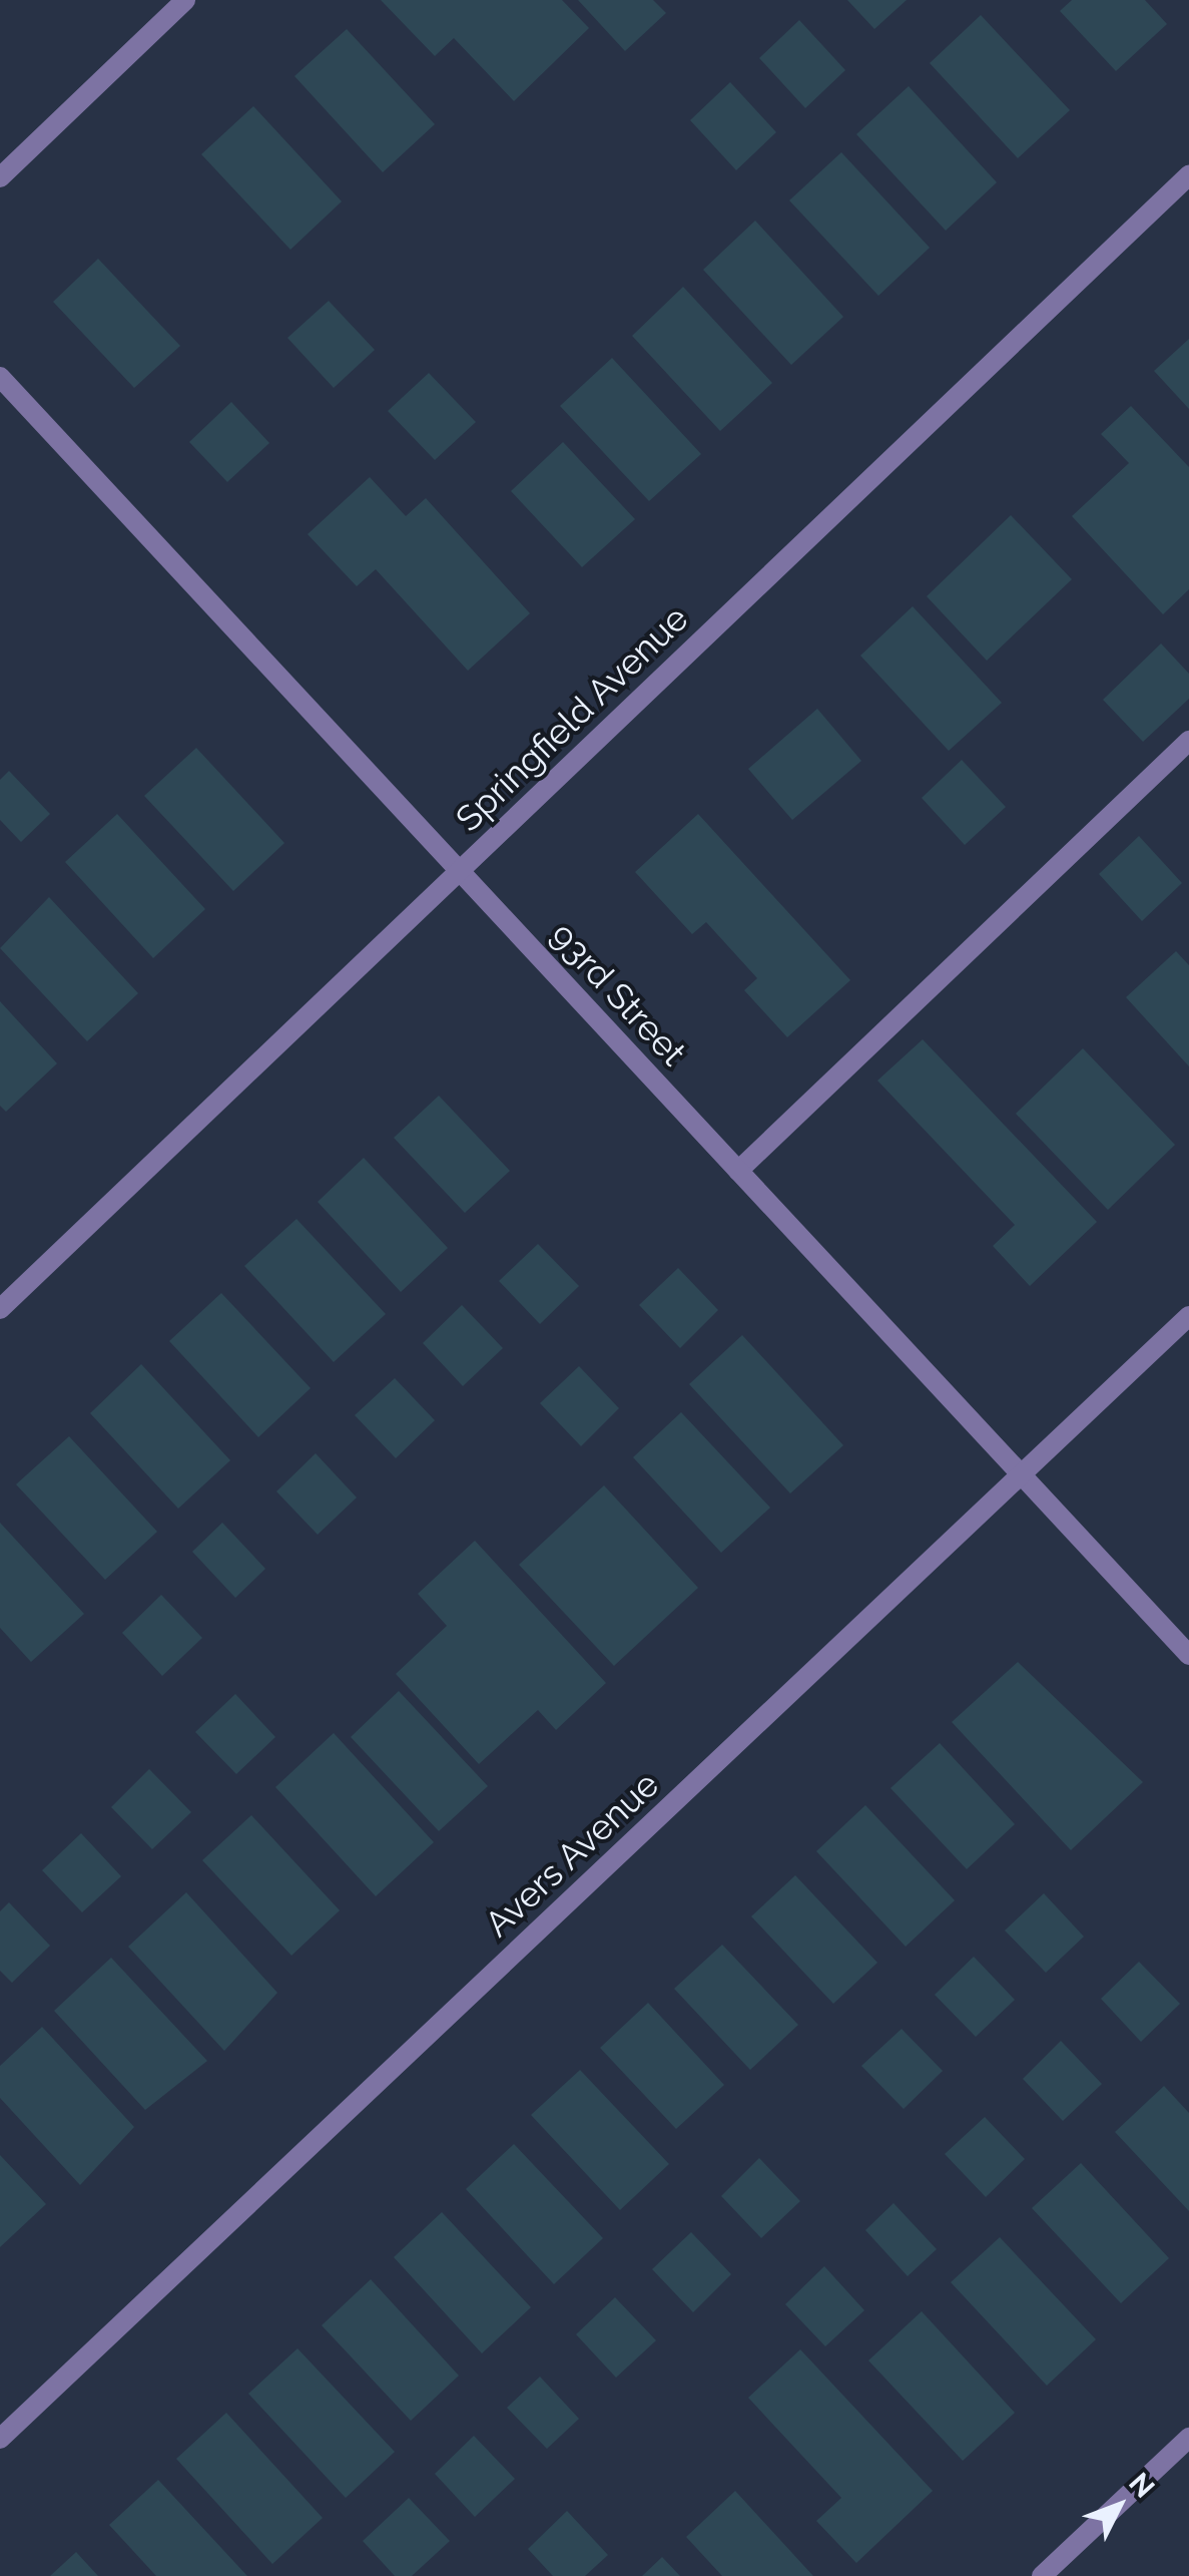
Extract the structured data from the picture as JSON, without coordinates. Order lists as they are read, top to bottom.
{
  "streets": {
    "street": ["Springfield Avenue", "93rd Street", "Avers Avenue"]
  },
  "crossings": [
    ["Springfield Avenue", "93rd Street"],
    ["93rd Street", "Avers Avenue"]
  ],
  "north": "top right"
}
